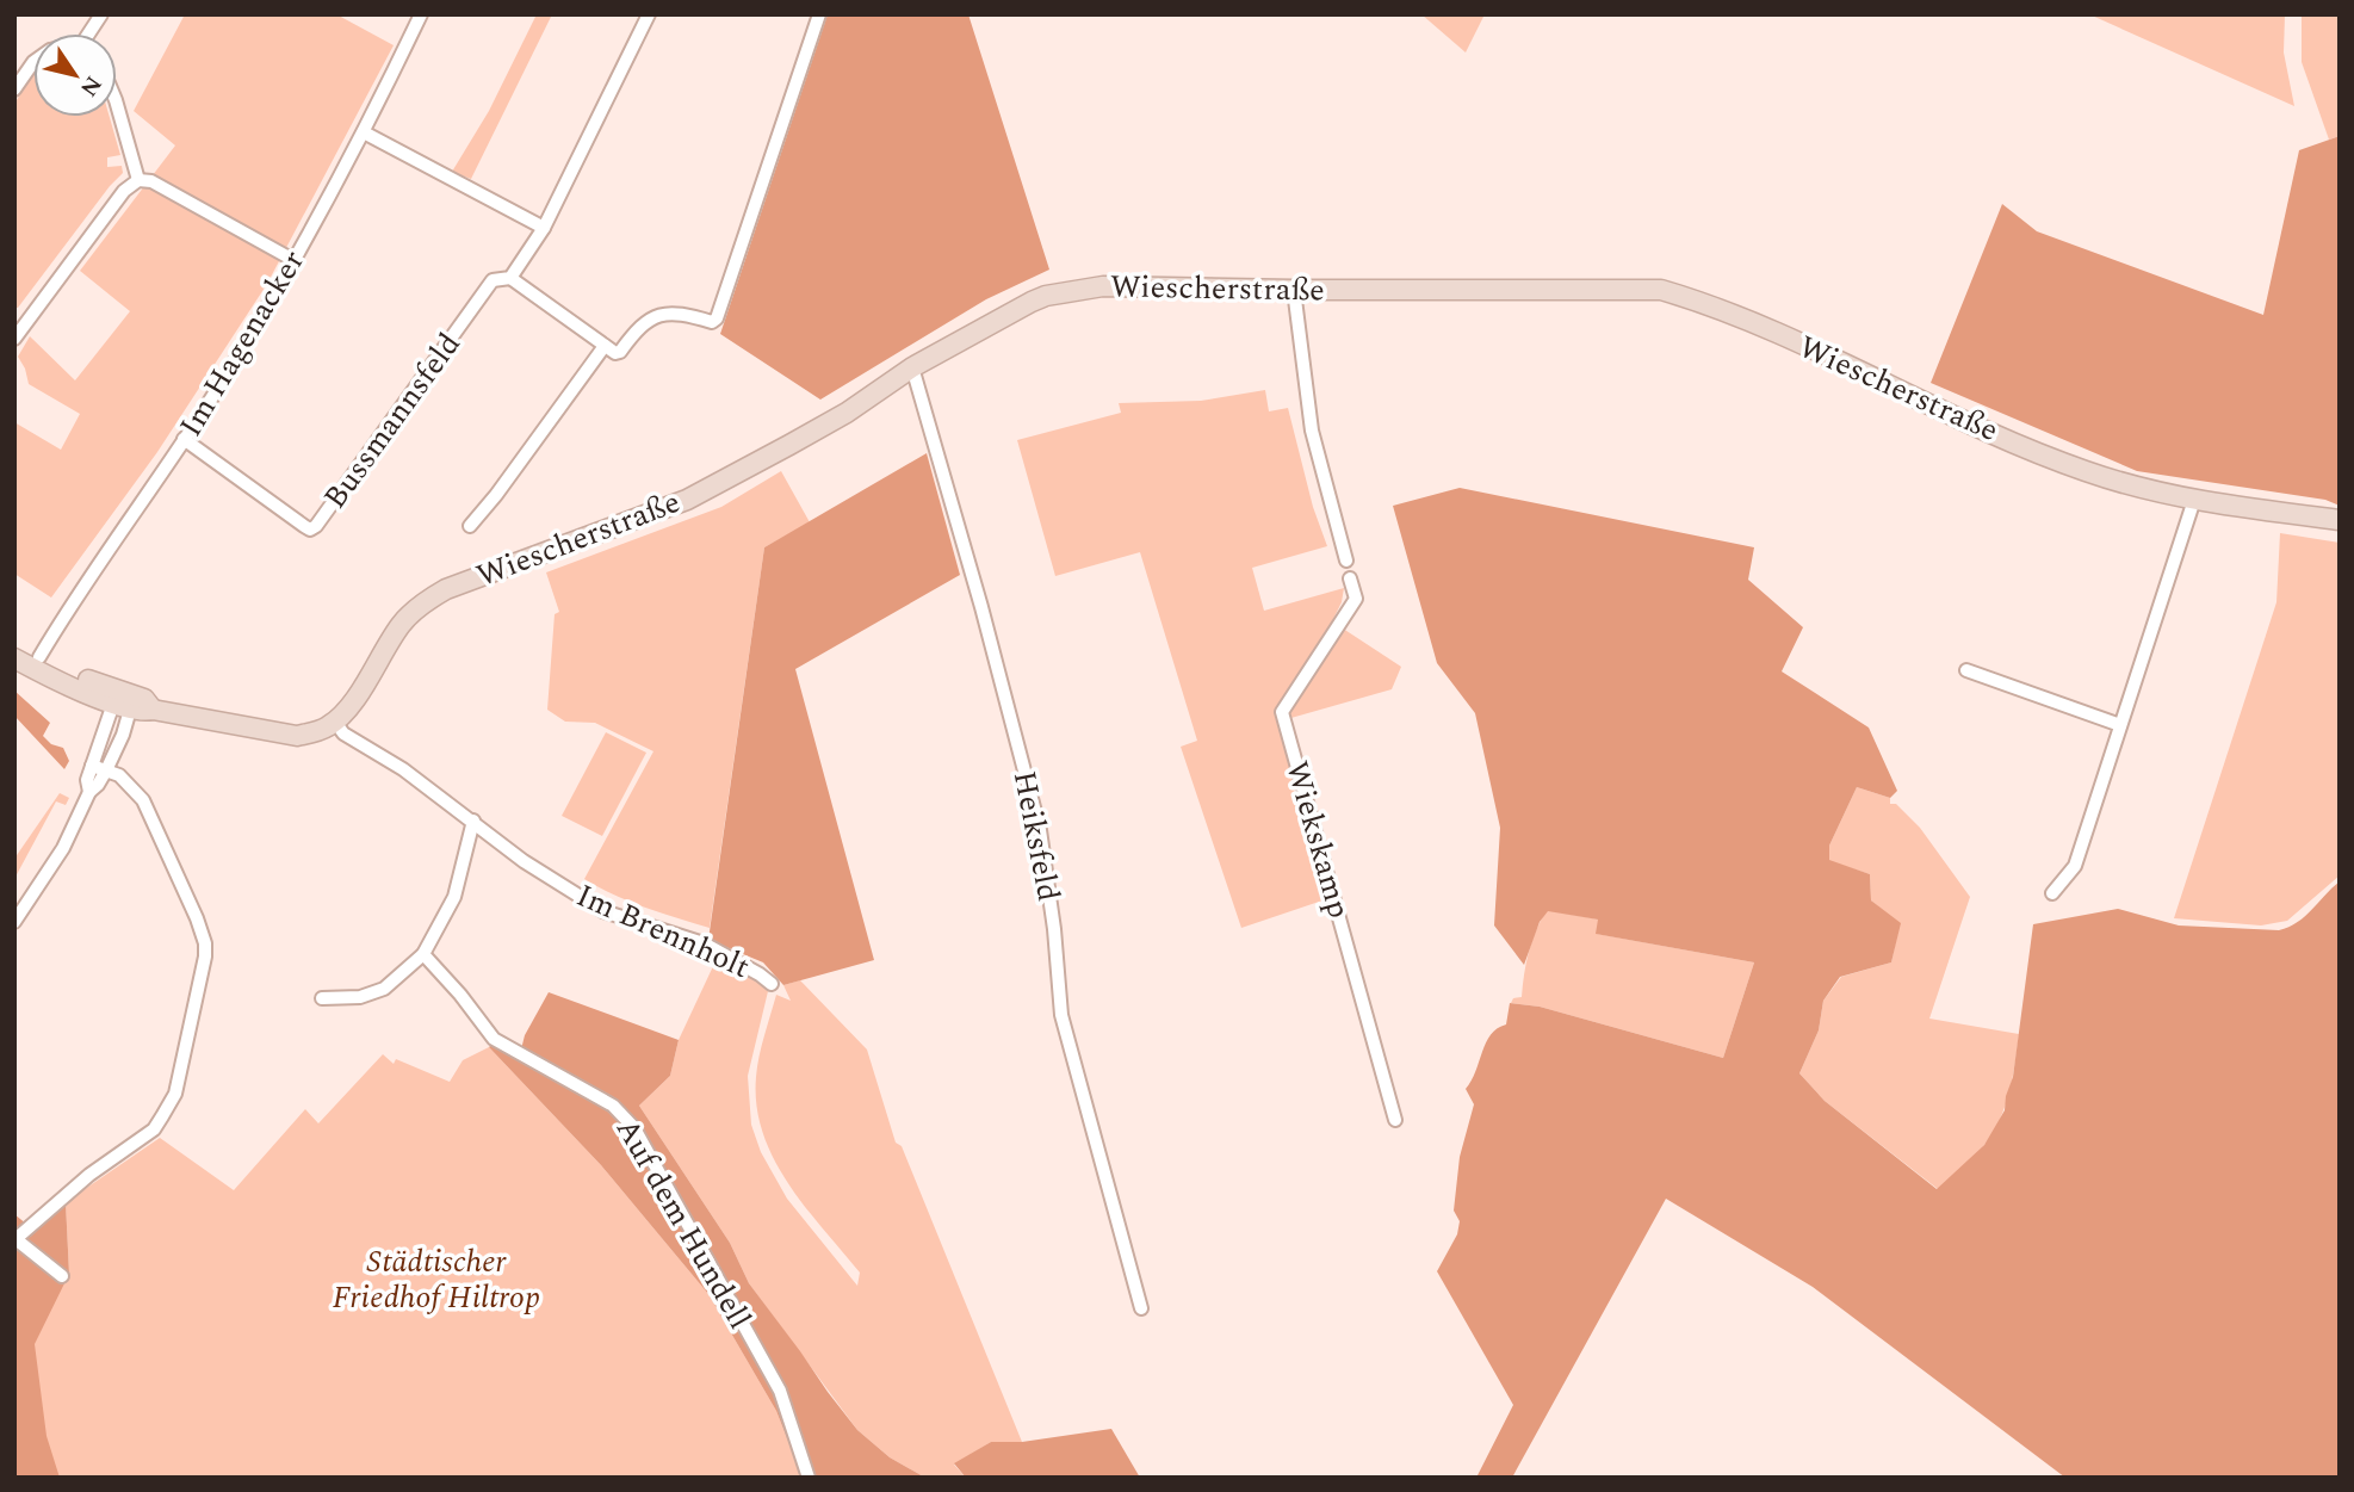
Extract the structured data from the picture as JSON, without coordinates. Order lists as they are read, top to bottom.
{
  "streets": {
    "main road": ["Wiescherstraße"],
    "street": [
      "Im Hagenacker",
      "Bussmannsfeld",
      "Heiksfeld",
      "Wiekskamp",
      "Im Brennholt",
      "Auf dem Hundell"
    ]
  },
  "crossings": [
    ["Wiescherstraße", "Heiksfeld"],
    ["Wiescherstraße", "Im Brennholt"],
    ["Im Hagenacker", "Bussmannsfeld"]
  ],
  "parks": ["Städtischer Friedhof Hiltrop"],
  "north": "bottom right"
}
